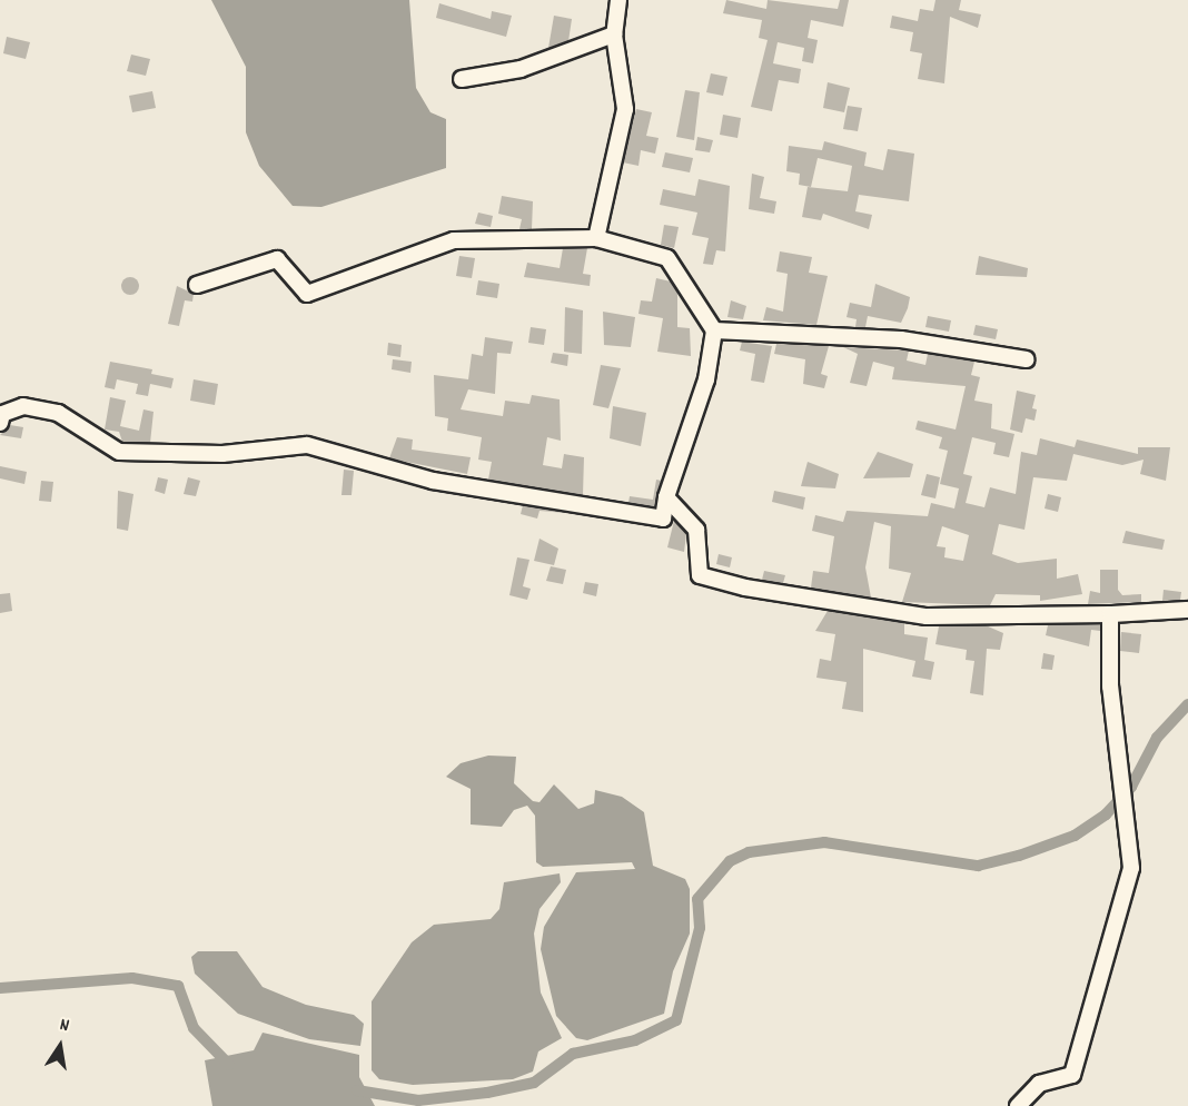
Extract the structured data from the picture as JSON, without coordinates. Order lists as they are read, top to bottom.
{
  "north": "top"
}
